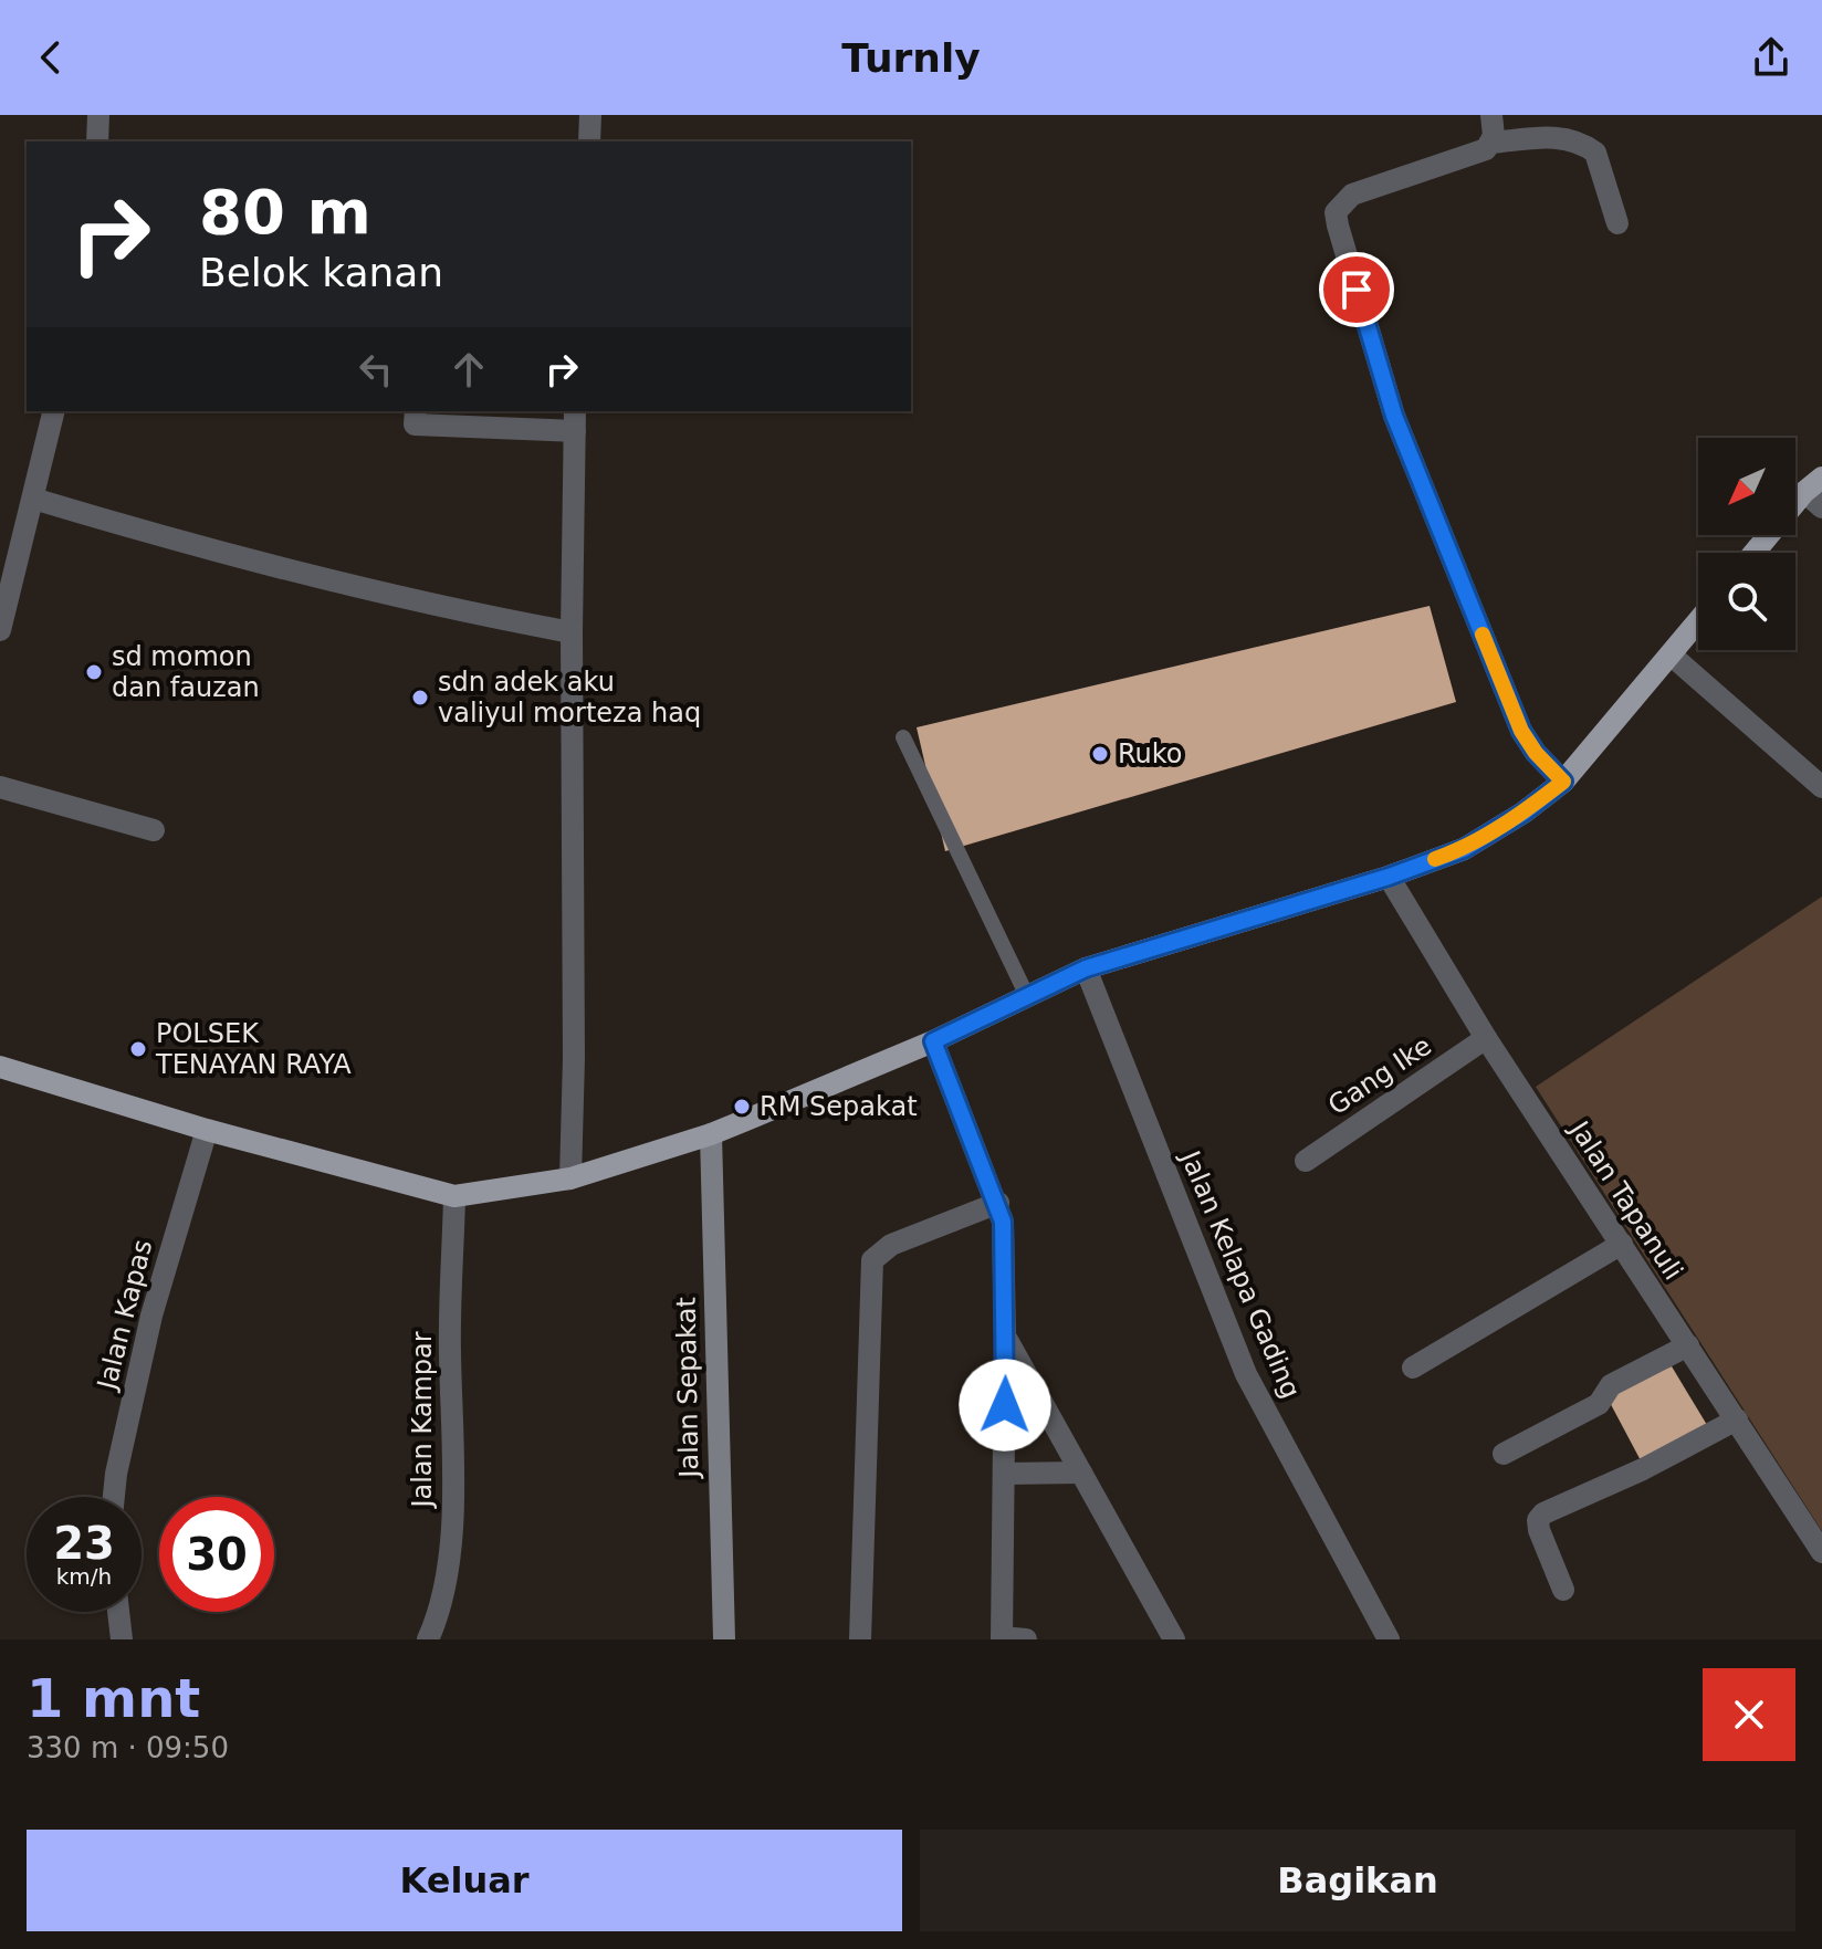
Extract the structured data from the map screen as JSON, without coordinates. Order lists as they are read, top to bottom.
{
  "streets": {
    "main road": ["Jalan Sepakat"],
    "street": [
      "Gang Ike",
      "Jalan Tapanuli",
      "Jalan Kelapa Gading",
      "Jalan Kapas",
      "Jalan Kampar"
    ]
  },
  "crossings": [
    ["Gang Ike", "Jalan Tapanuli"]
  ],
  "places": [
    "sd momon dan fauzan",
    "sdn adek aku valiyul morteza haq",
    "Ruko",
    "POLSEK TENAYAN RAYA",
    "RM Sepakat"
  ],
  "north": "bottom left",
  "page": {
    "header": "Turnly",
    "turn": ["80 m", "Belok kanan"],
    "speed": "23 km/h",
    "limit": "30",
    "heading": ["1 mnt", "330 m · 09:50"],
    "buttons": ["Keluar", "Bagikan"]
  }
}
